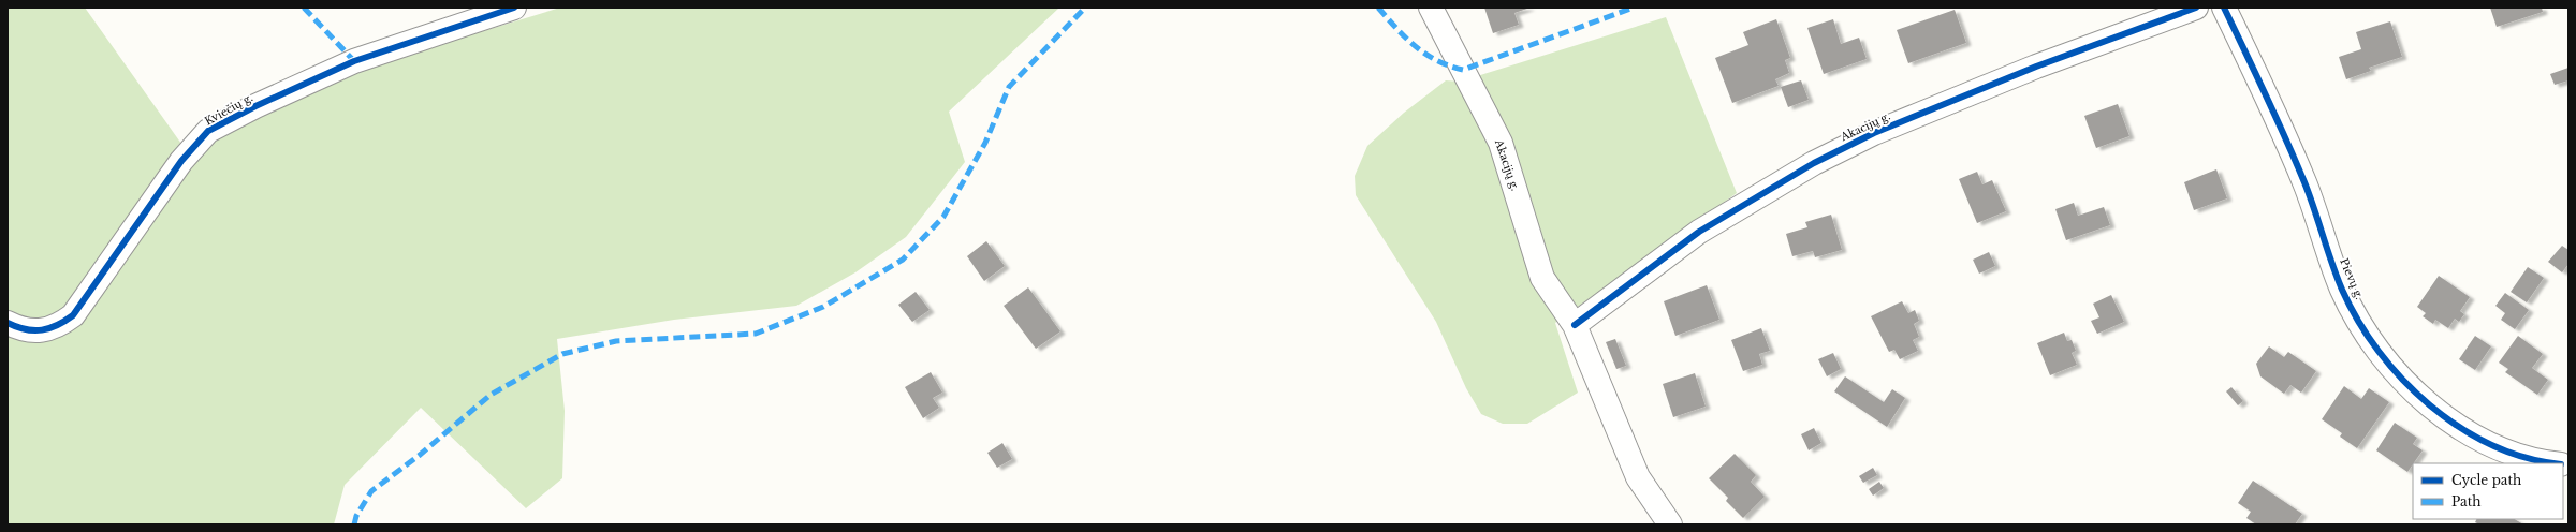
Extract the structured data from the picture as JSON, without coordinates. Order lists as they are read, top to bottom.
{
  "streets": {
    "street": ["Kviečių g.", "Akacijų g.", "Pievų g."]
  },
  "legend": ["Cycle path", "Path"]
}
